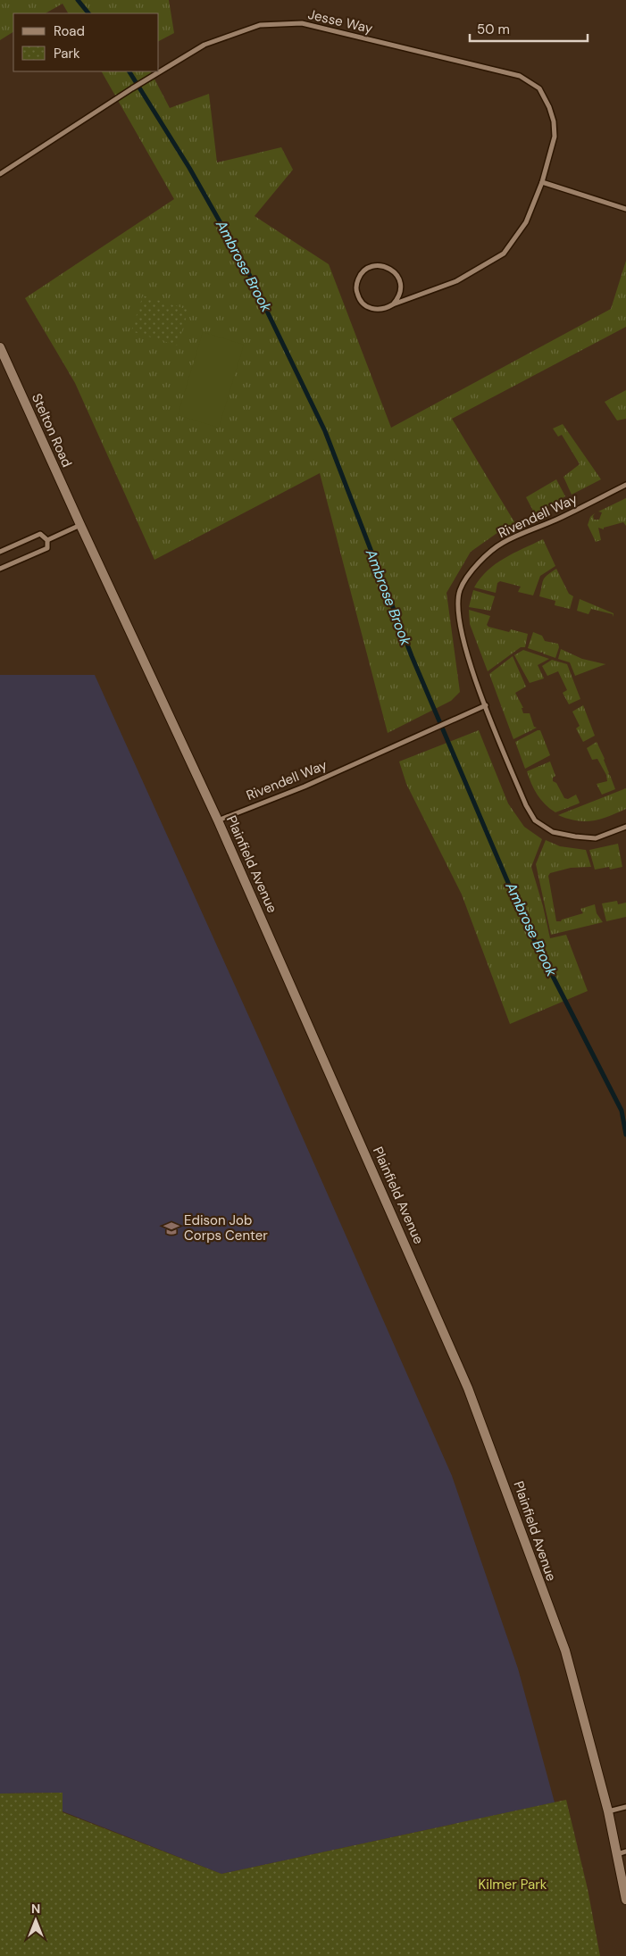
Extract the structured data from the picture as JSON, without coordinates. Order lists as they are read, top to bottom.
{
  "streets": {
    "main road": ["Stelton Road", "Plainfield Avenue"],
    "street": ["Jesse Way", "Rivendell Way"]
  },
  "crossings": [
    ["Stelton Road", "Plainfield Avenue"],
    ["Rivendell Way", "Plainfield Avenue"]
  ],
  "water": ["Ambrose Brook"],
  "parks": ["Kilmer Park"],
  "places": {
    "school or university": ["Edison Job Corps Center"]
  },
  "legend": ["Road", "Park"],
  "scale_bar": "50 m",
  "north": "top"
}
